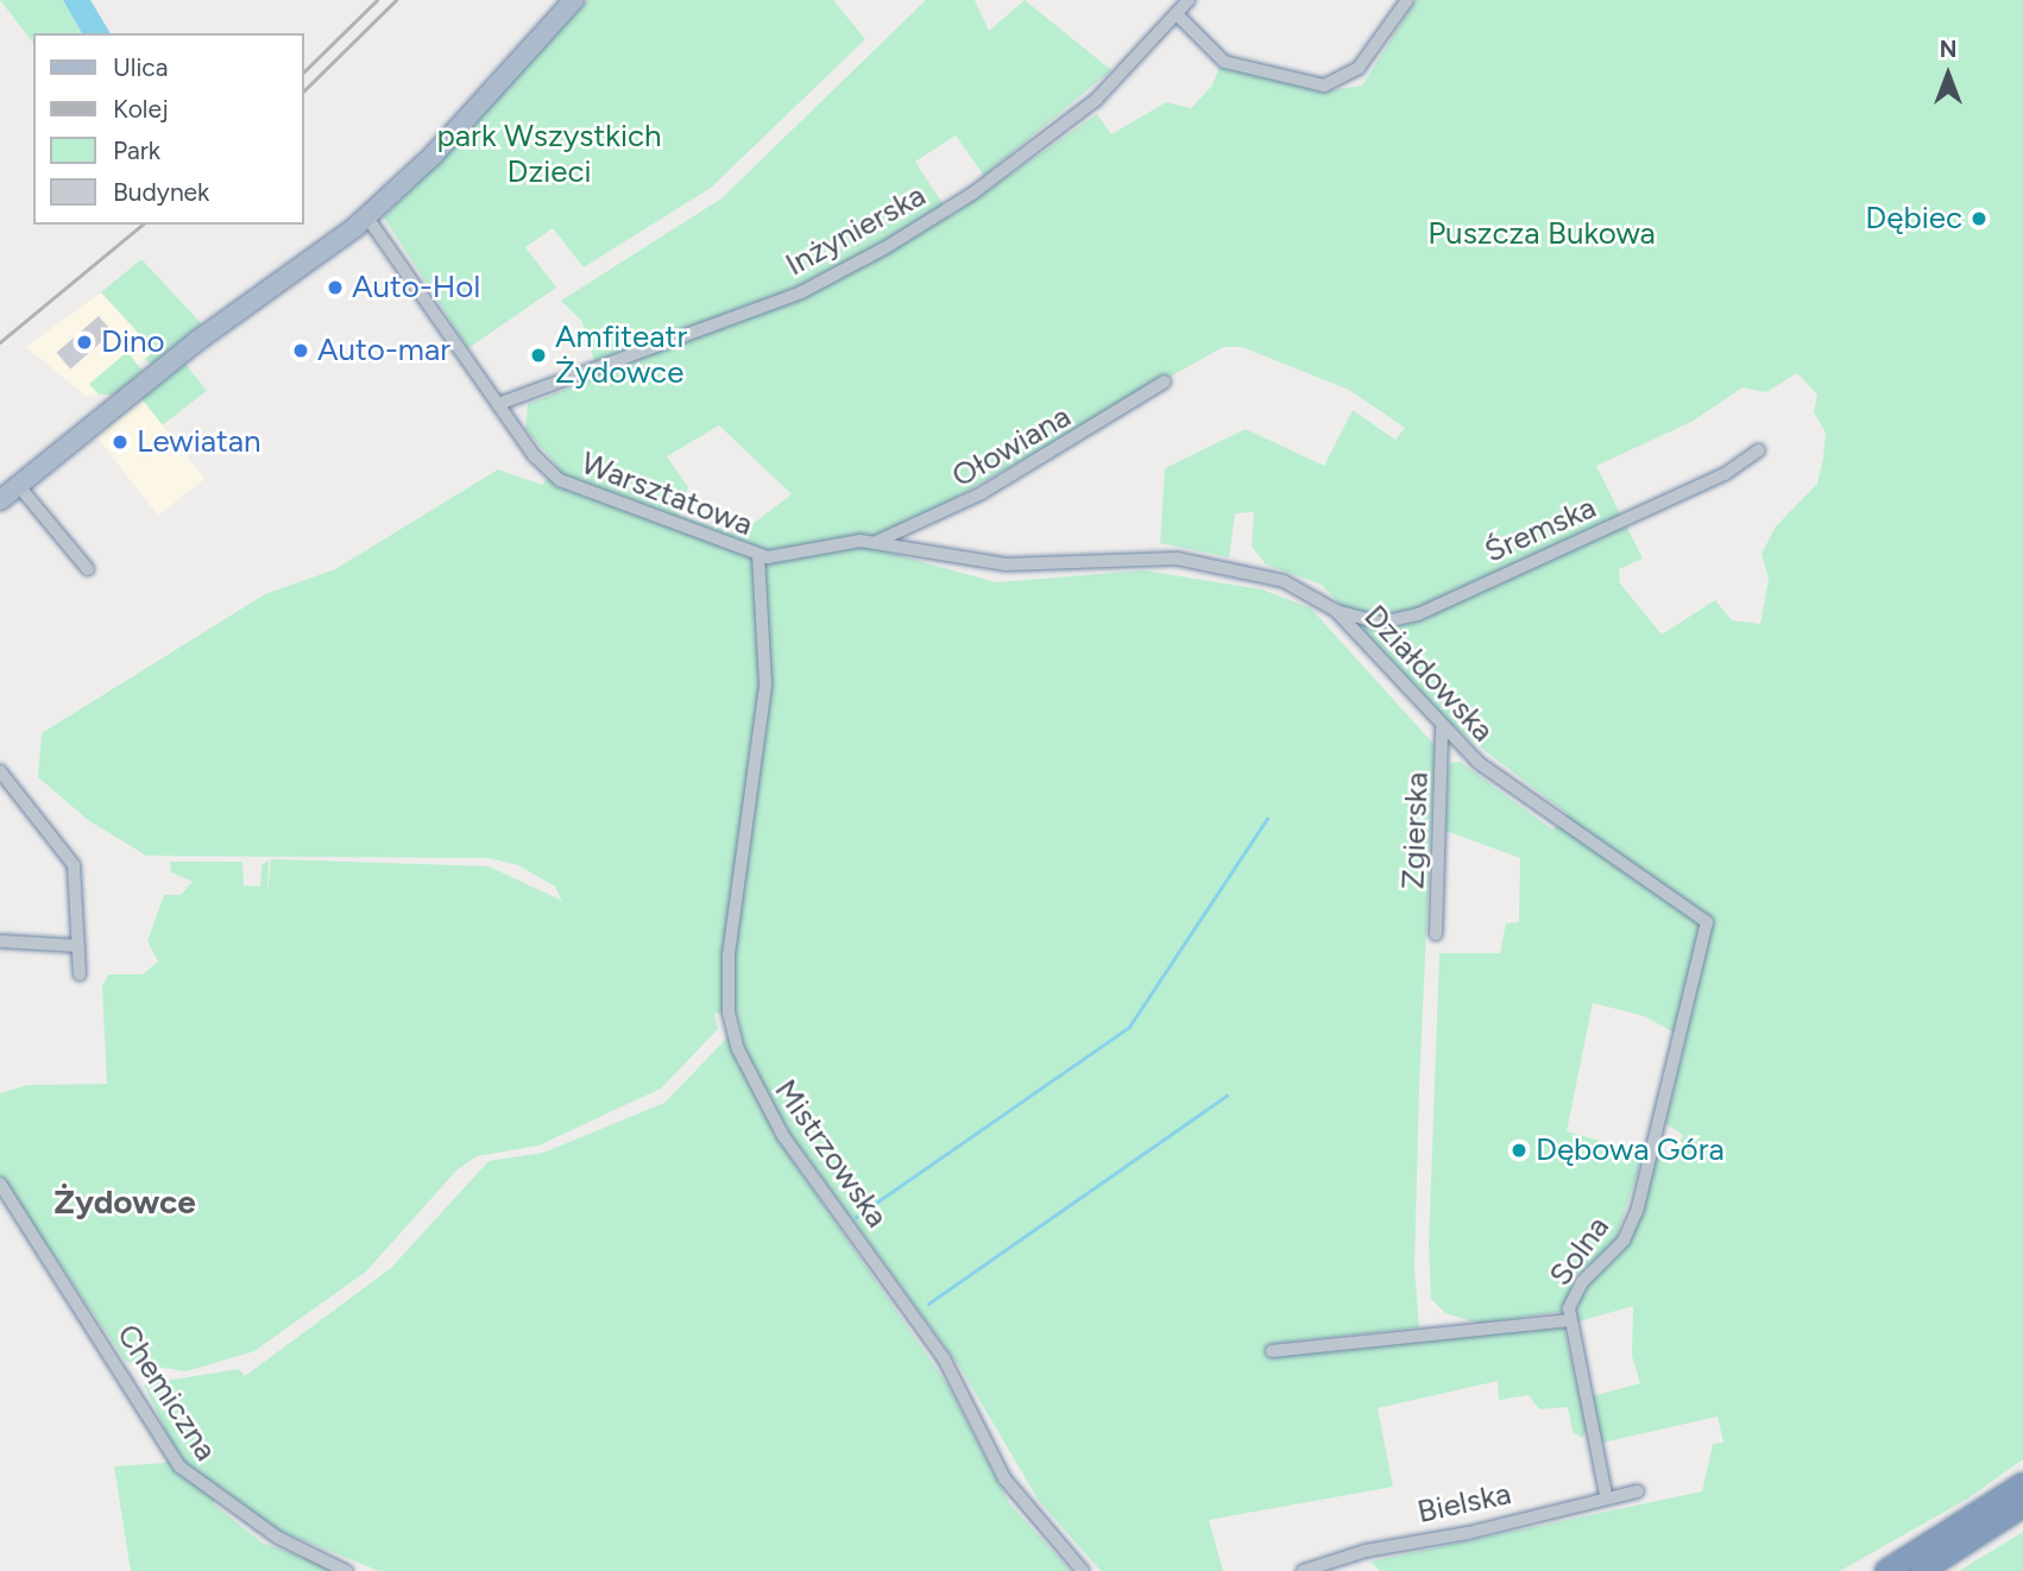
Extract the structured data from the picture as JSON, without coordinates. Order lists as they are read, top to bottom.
{
  "streets": {
    "street": [
      "Inżynierska",
      "Ołowiana",
      "Warsztatowa",
      "Śremska",
      "Działdowska",
      "Zgierska",
      "Mistrzowska",
      "Solna",
      "Chemiczna",
      "Bielska"
    ]
  },
  "crossings": [
    ["Inżynierska", "Warsztatowa"],
    ["Ołowiana", "Warsztatowa"],
    ["Warsztatowa", "Działdowska"],
    ["Warsztatowa", "Mistrzowska"],
    ["Śremska", "Działdowska"],
    ["Działdowska", "Zgierska"],
    ["Działdowska", "Solna"]
  ],
  "districts": ["Żydowce"],
  "parks": ["park Wszystkich Dzieci", "Puszcza Bukowa"],
  "places": [
    "Dębiec",
    "Auto-Hol",
    "Dino",
    "Auto-mar",
    "Amfiteatr Żydowce",
    "Lewiatan",
    "Dębowa Góra"
  ],
  "legend": [
    "Ulica",
    "Kolej",
    "Park",
    "Budynek"
  ],
  "north": "top"
}
